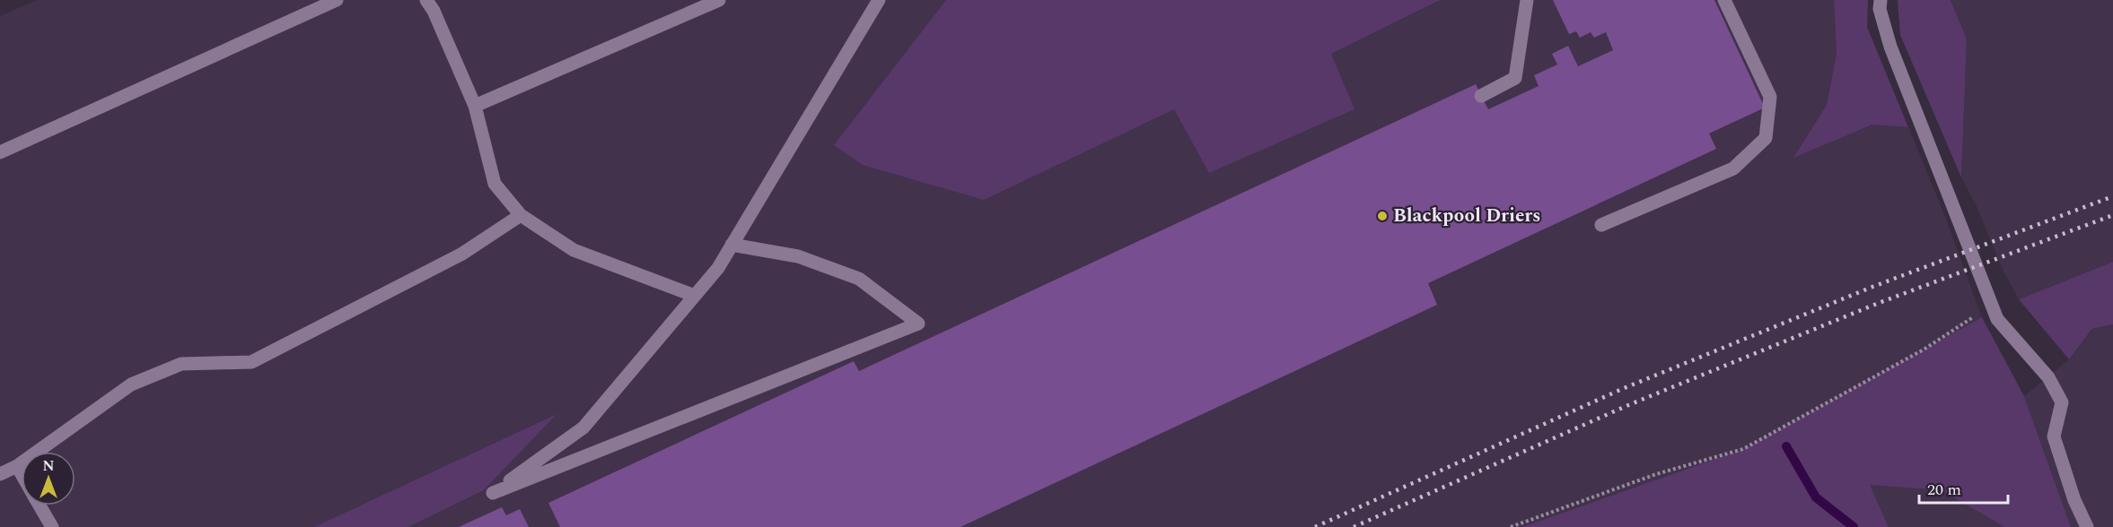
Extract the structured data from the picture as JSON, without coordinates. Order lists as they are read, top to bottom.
{
  "places": ["Blackpool Driers"],
  "scale_bar": "20 m",
  "north": "top"
}
